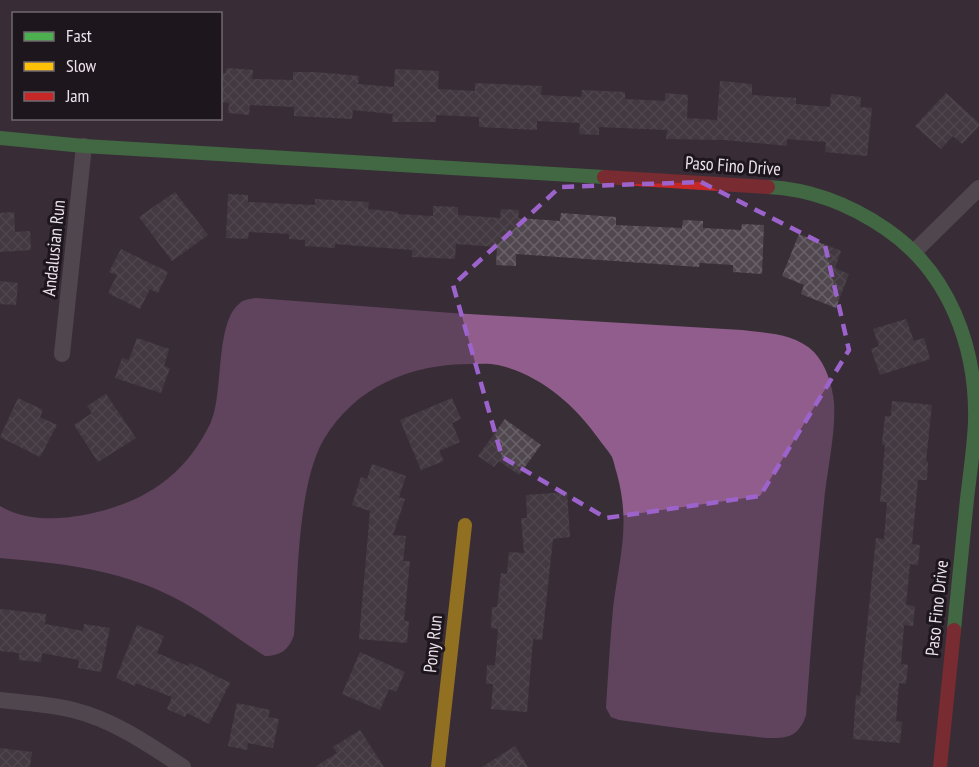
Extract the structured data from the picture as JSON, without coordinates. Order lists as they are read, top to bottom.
{
  "streets": {
    "street": ["Paso Fino Drive", "Andalusian Run", "Pony Run"]
  },
  "crossings": [
    ["Paso Fino Drive", "Andalusian Run"]
  ],
  "legend": ["Fast", "Slow", "Jam"]
}
